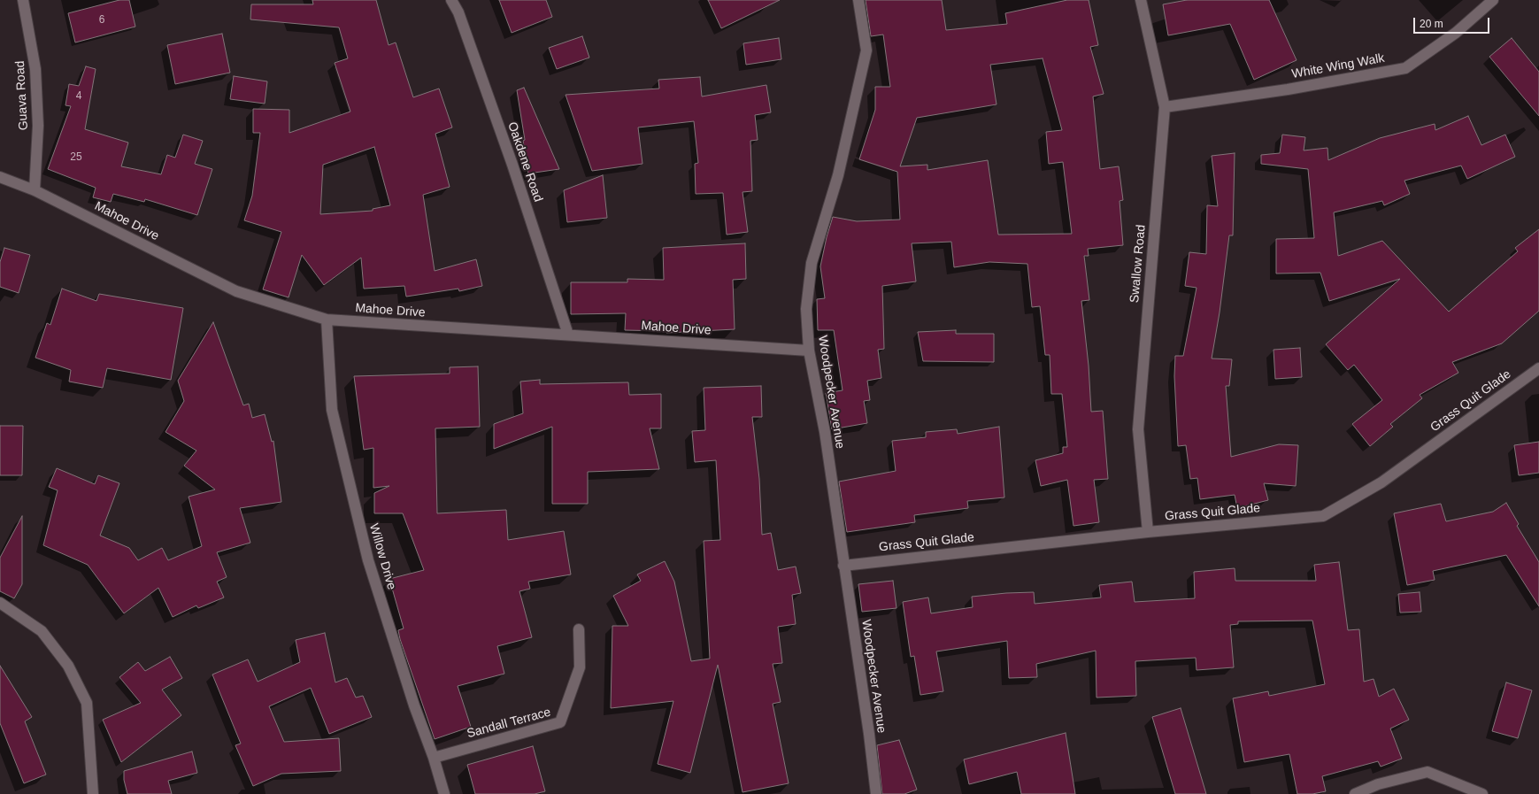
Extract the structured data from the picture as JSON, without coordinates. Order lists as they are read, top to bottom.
{
  "streets": {
    "street": [
      "White Wing Walk",
      "Guava Road",
      "Oakdene Road",
      "Mahoe Drive",
      "Swallow Road",
      "Woodpecker Avenue",
      "Grass Quit Glade",
      "Willow Drive",
      "Sandall Terrace"
    ]
  },
  "crossings": [
    ["White Wing Walk", "Swallow Road"],
    ["Guava Road", "Mahoe Drive"],
    ["Oakdene Road", "Mahoe Drive"],
    ["Mahoe Drive", "Woodpecker Avenue"],
    ["Mahoe Drive", "Willow Drive"],
    ["Swallow Road", "Grass Quit Glade"],
    ["Woodpecker Avenue", "Grass Quit Glade"],
    ["Willow Drive", "Sandall Terrace"]
  ],
  "house_numbers": ["6", "4", "25"],
  "scale_bar": "20 m"
}
